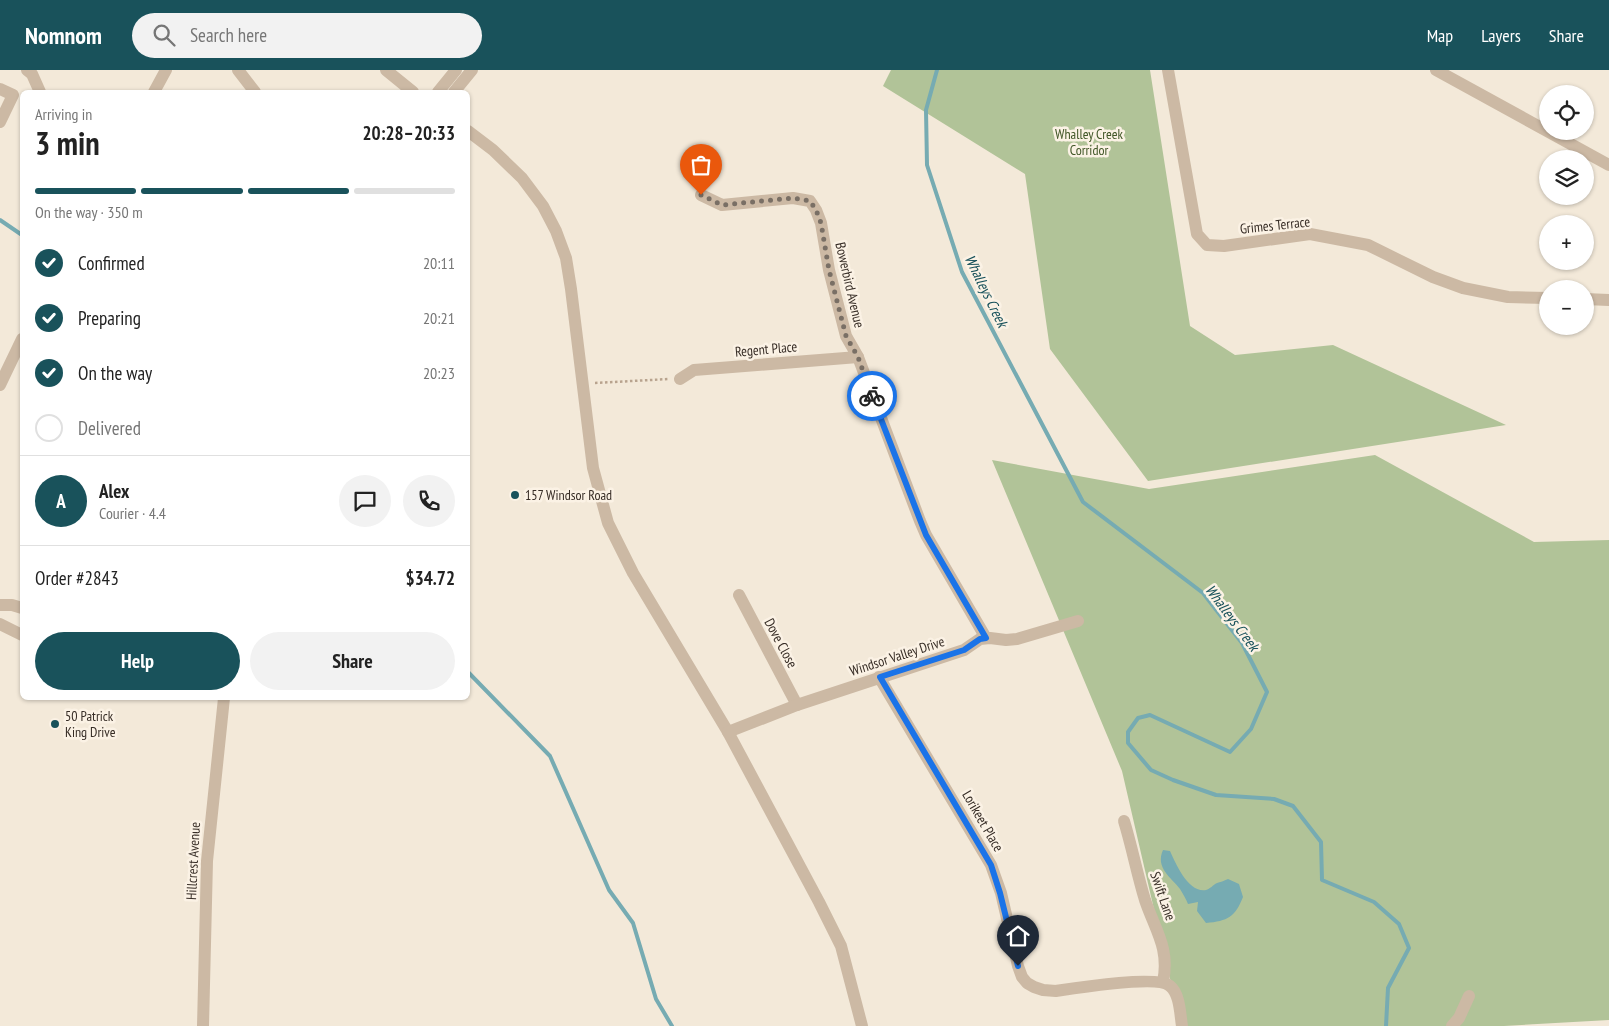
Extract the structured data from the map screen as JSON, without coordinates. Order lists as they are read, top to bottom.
{
  "streets": {
    "street": [
      "Grimes Terrace",
      "Bowerbird Avenue",
      "Regent Place",
      "Dove Close",
      "Windsor Valley Drive",
      "Lorikeet Place",
      "Hillcrest Avenue",
      "Swift Lane"
    ]
  },
  "crossings": [
    ["Bowerbird Avenue", "Regent Place"],
    ["Bowerbird Avenue", "Windsor Valley Drive"],
    ["Dove Close", "Windsor Valley Drive"],
    ["Windsor Valley Drive", "Lorikeet Place"],
    ["Lorikeet Place", "Swift Lane"]
  ],
  "water": ["Whalleys Creek"],
  "parks": ["Whalley Creek Corridor"],
  "places": ["157 Windsor Road", "50 Patrick King Drive"],
  "page": {
    "header": "Nomnom",
    "search": "Search here",
    "nav": ["Map", "Layers", "Share"],
    "map_buttons": ["+", "−"],
    "heading": ["3 min", "Arriving in", "20:28–20:33"],
    "panel": [
      "Alex",
      "Courier · 4.4",
      "Order #2843",
      "$34.72"
    ],
    "bar": "On the way · 350 m",
    "list": [
      ["Confirmed", "20:11"],
      ["Preparing", "20:21"],
      ["On the way", "20:23"],
      "Delivered"
    ],
    "round": "A",
    "buttons": ["Help", "Share"]
  }
}
